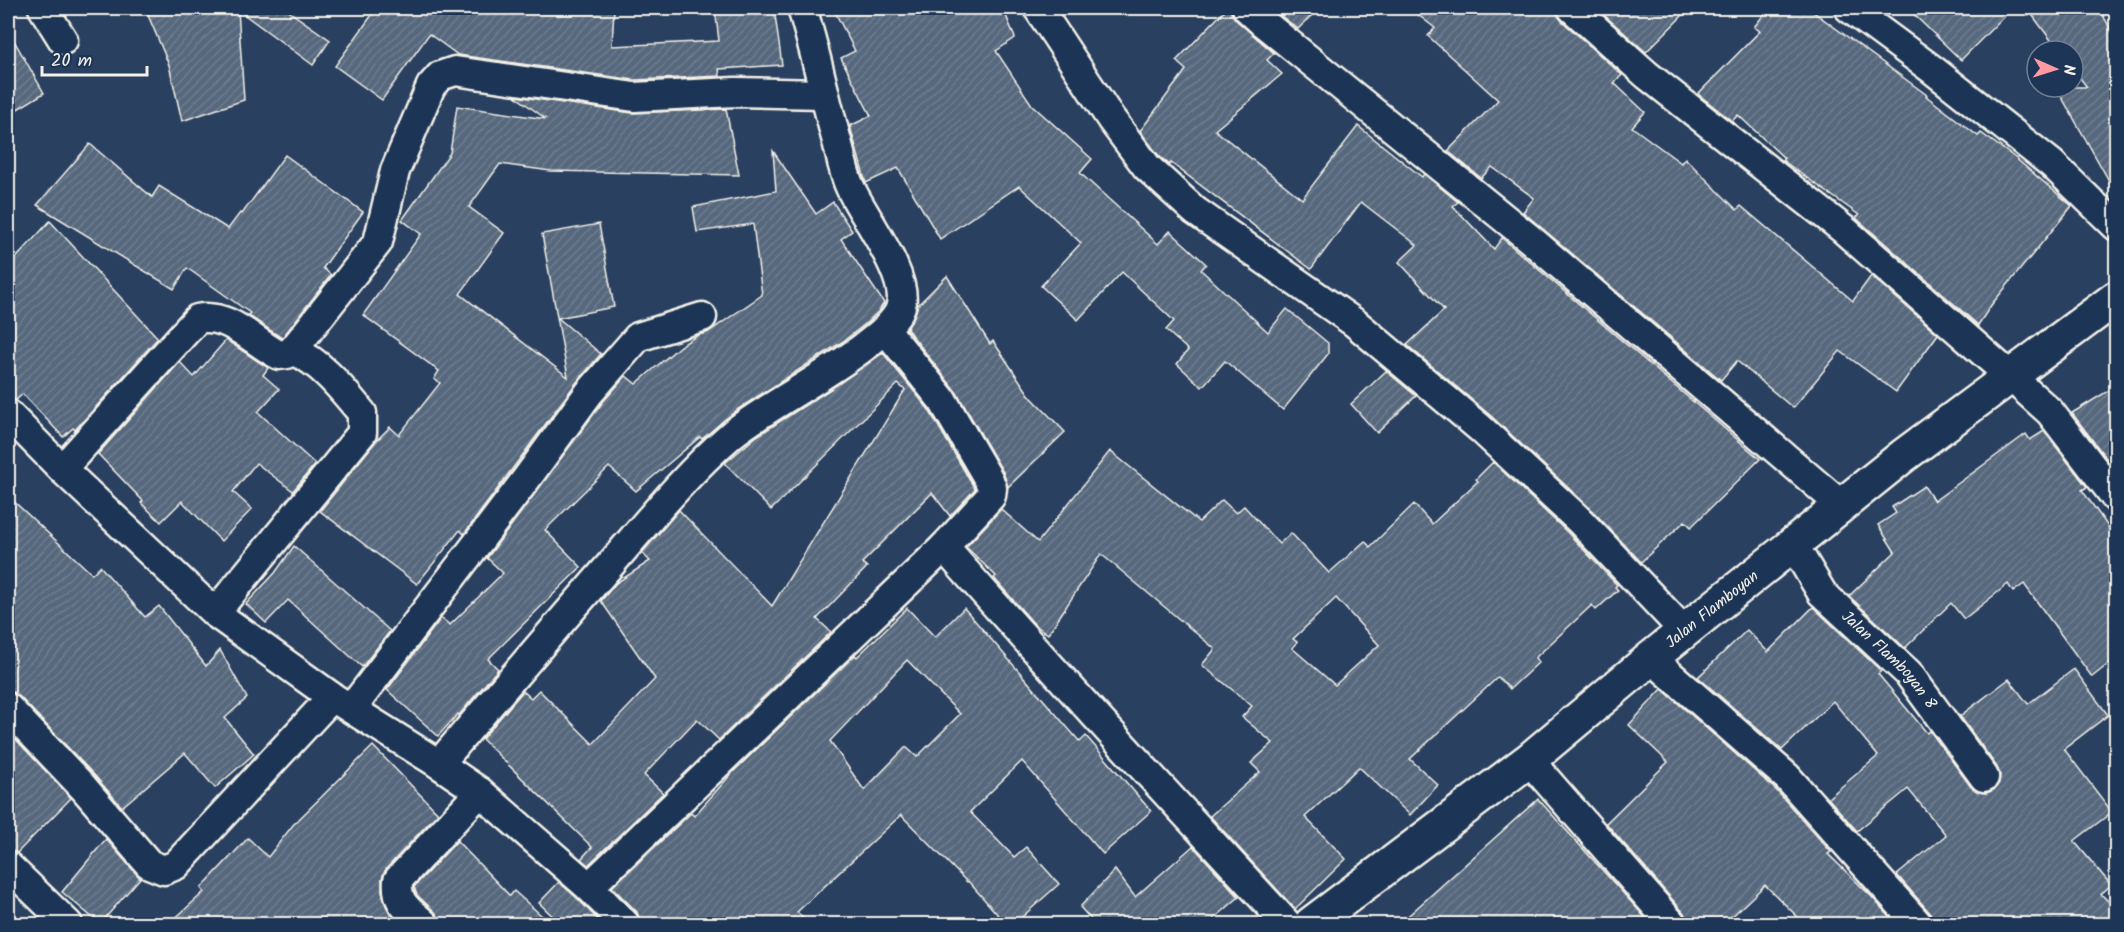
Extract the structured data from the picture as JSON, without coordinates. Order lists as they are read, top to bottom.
{
  "streets": {
    "street": ["Jalan Flamboyan", "Jalan Flamboyan 8"]
  },
  "crossings": [
    ["Jalan Flamboyan", "Jalan Flamboyan 8"]
  ],
  "scale_bar": "20 m",
  "north": "right"
}
